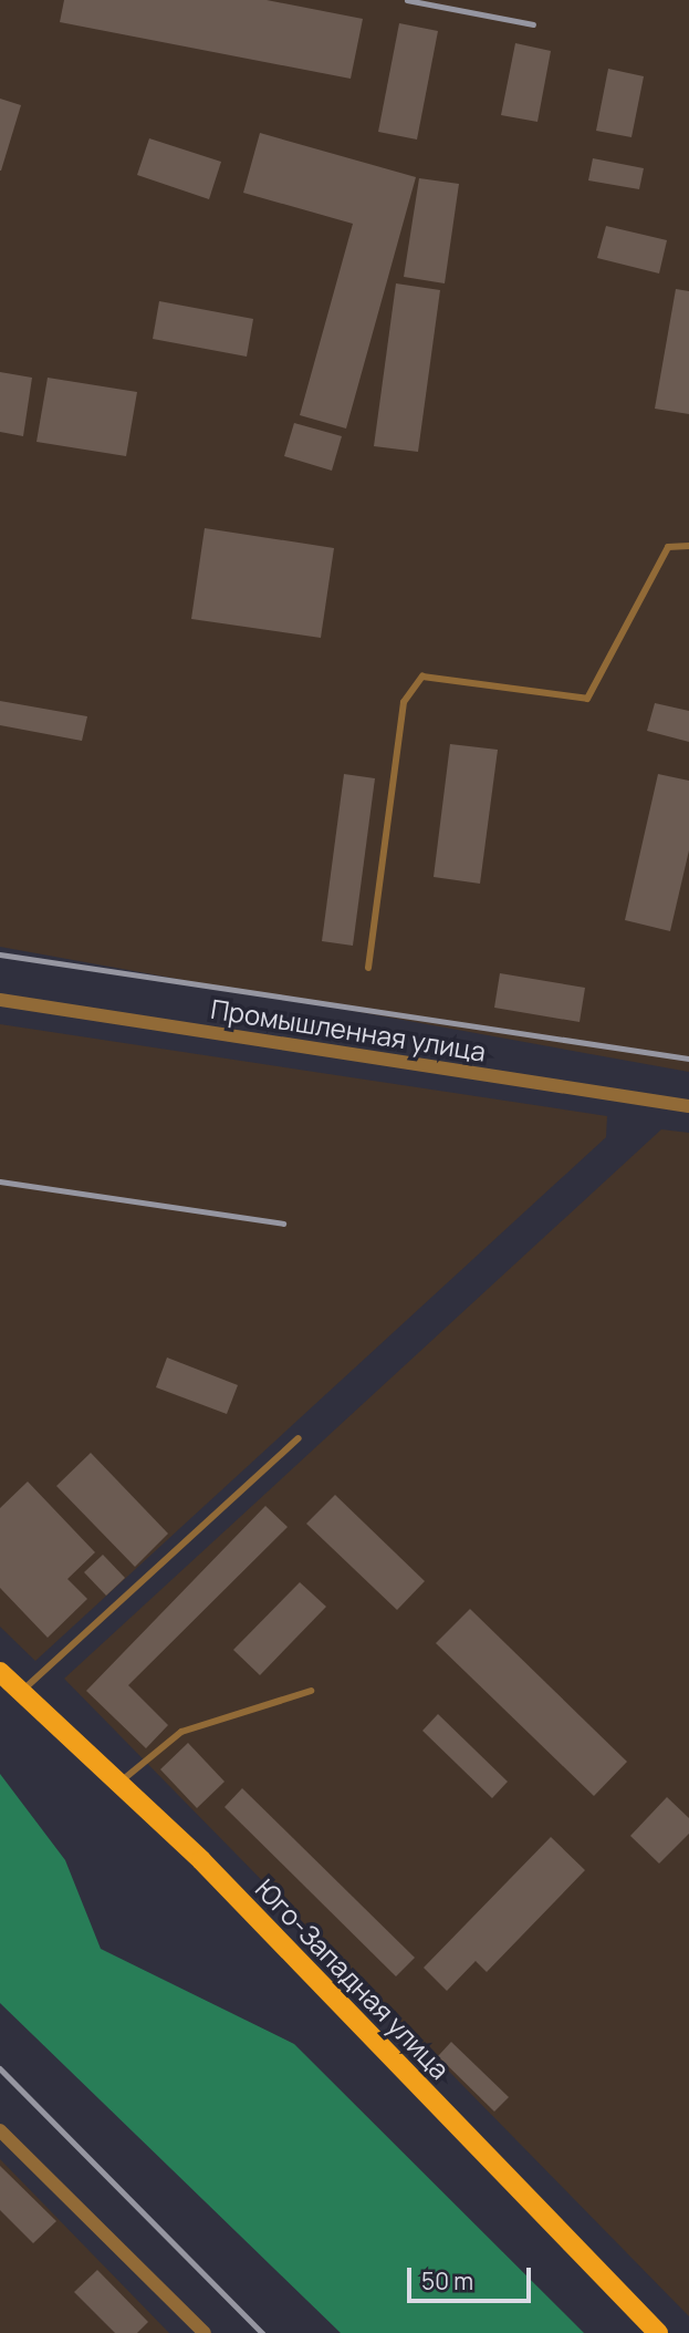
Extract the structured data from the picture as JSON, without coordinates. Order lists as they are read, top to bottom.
{
  "streets": {
    "main road": ["Юго-Западная улица"],
    "street": ["Промышленная улица"]
  },
  "scale_bar": "50 m"
}
